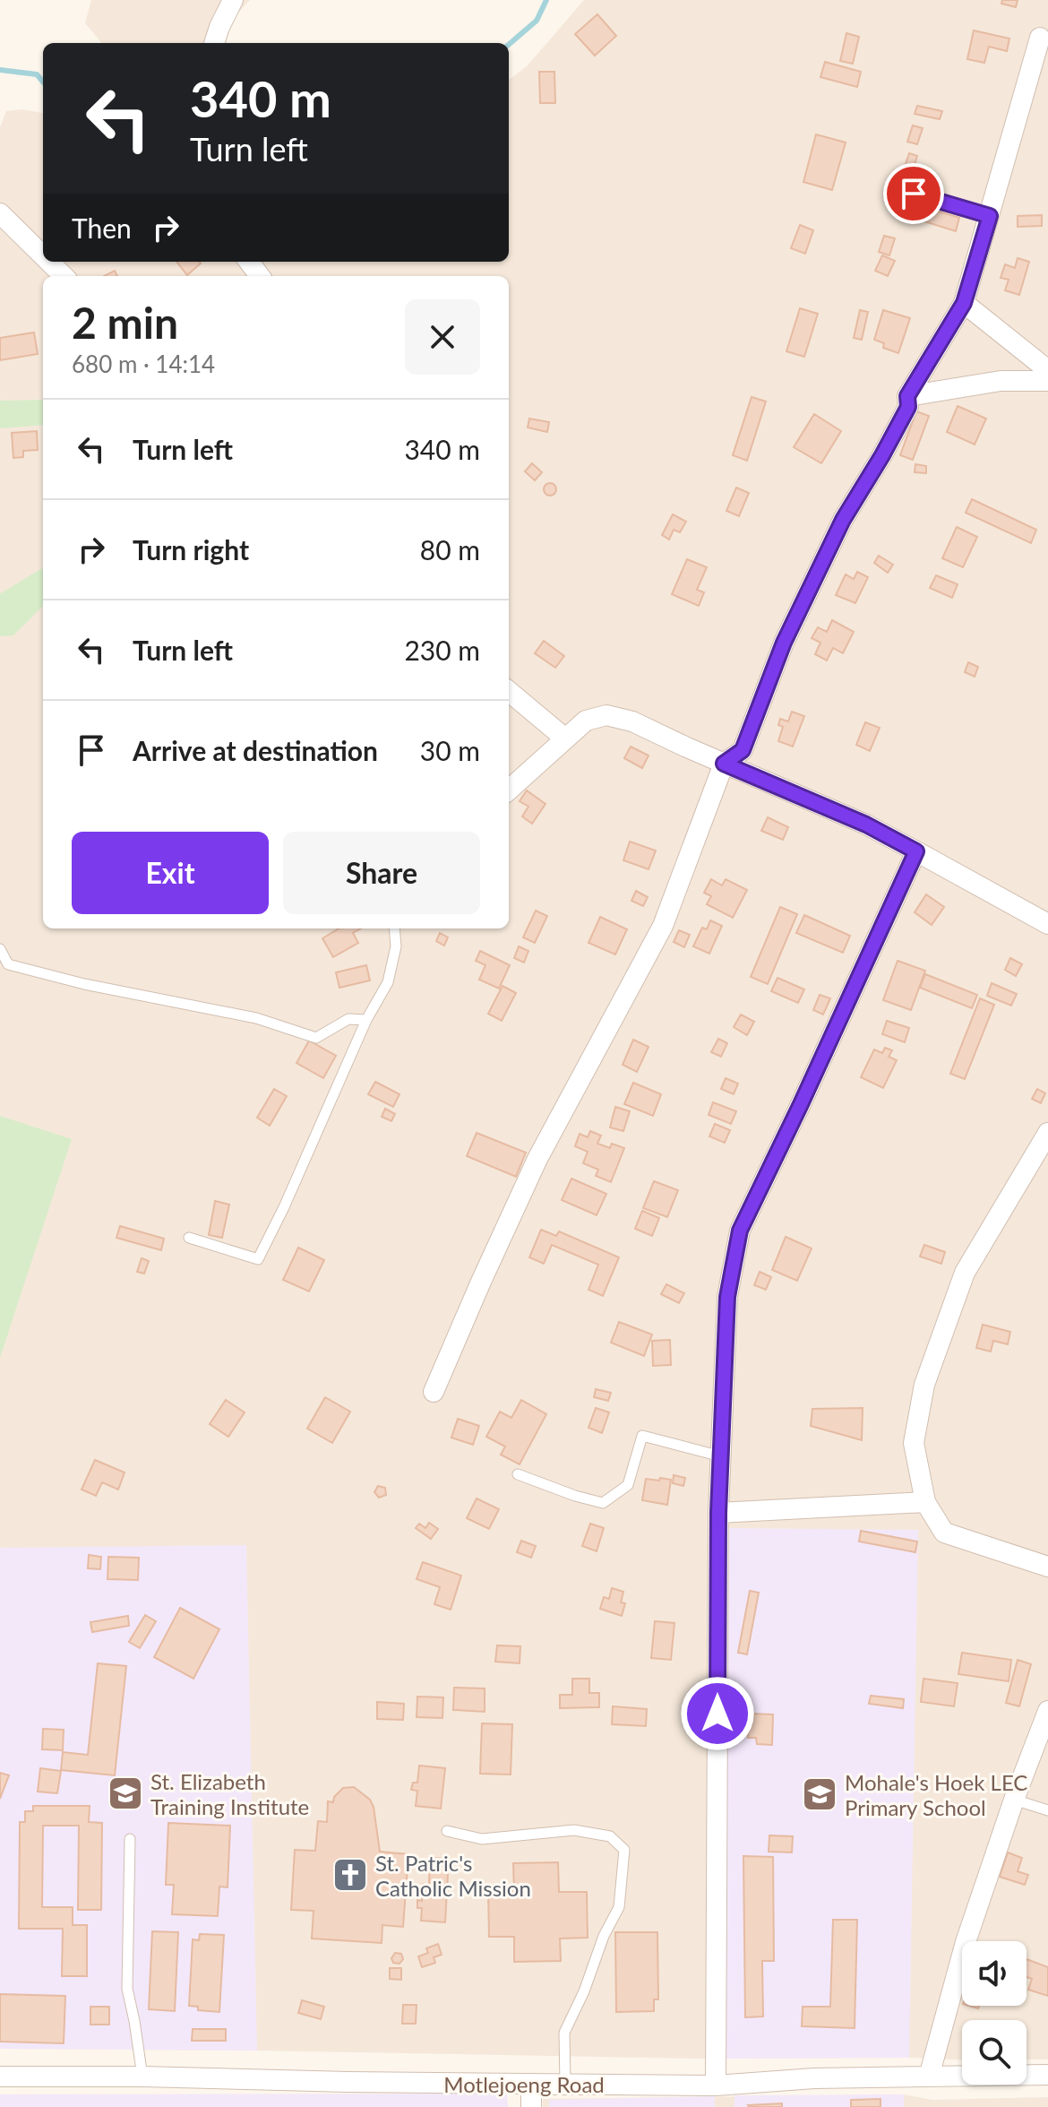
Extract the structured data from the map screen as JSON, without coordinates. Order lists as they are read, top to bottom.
{
  "streets": {
    "street": ["Motlejoeng Road"]
  },
  "places": {
    "school or university": ["St. Elizabeth Training Institute", "Mohale's Hoek LEC Primary School"],
    "church": ["St. Patric's Catholic Mission"]
  },
  "page": {
    "turn": ["340 m", "Turn left"],
    "then": "Then",
    "heading": ["2 min", "680 m · 14:14"],
    "list": [
      {
        "name": "Turn left",
        "value": "340 m"
      },
      {
        "name": "Turn right",
        "value": "80 m"
      },
      {
        "name": "Turn left",
        "value": "230 m"
      },
      {
        "name": "Arrive at destination",
        "value": "30 m"
      }
    ],
    "buttons": ["Exit", "Share"]
  }
}
